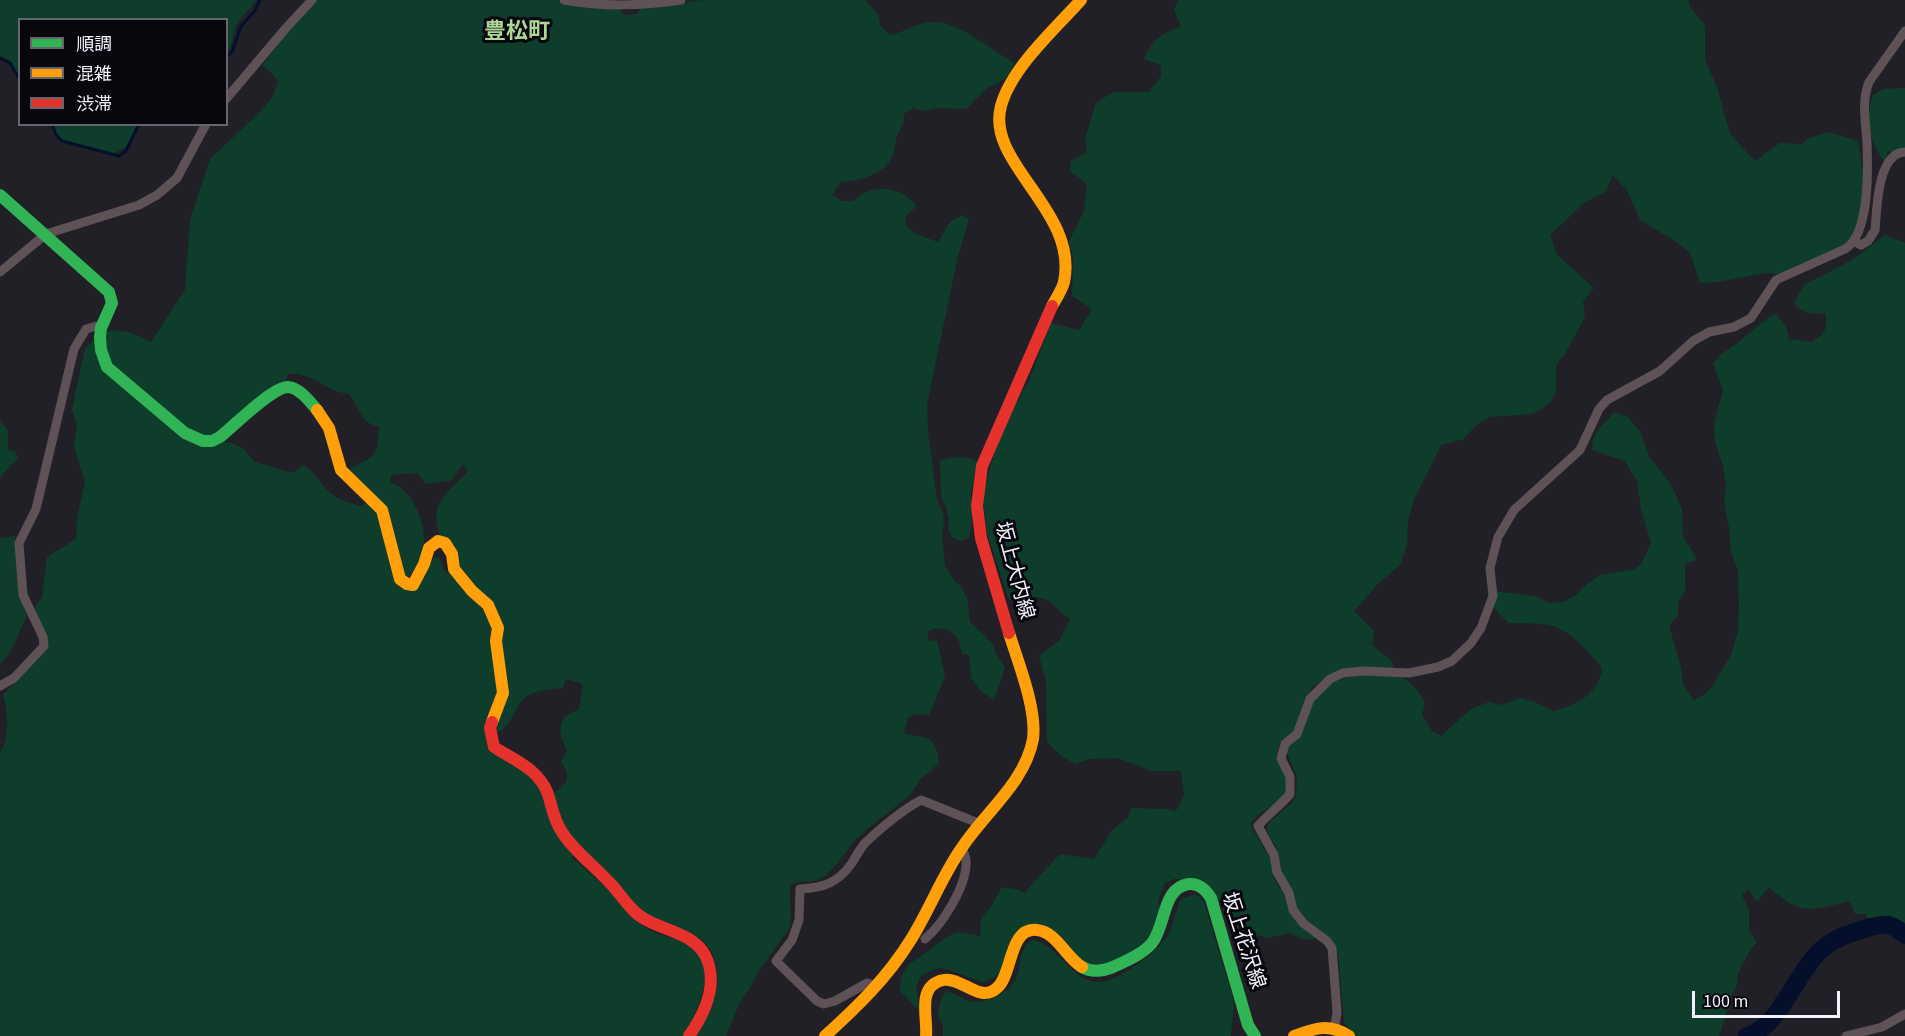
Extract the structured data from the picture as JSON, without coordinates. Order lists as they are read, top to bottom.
{
  "streets": {
    "main road": ["坂上大内線", "坂上花沢線"]
  },
  "districts": ["豊松町"],
  "legend": ["順調", "混雑", "渋滞"],
  "scale_bar": "100 m"
}
